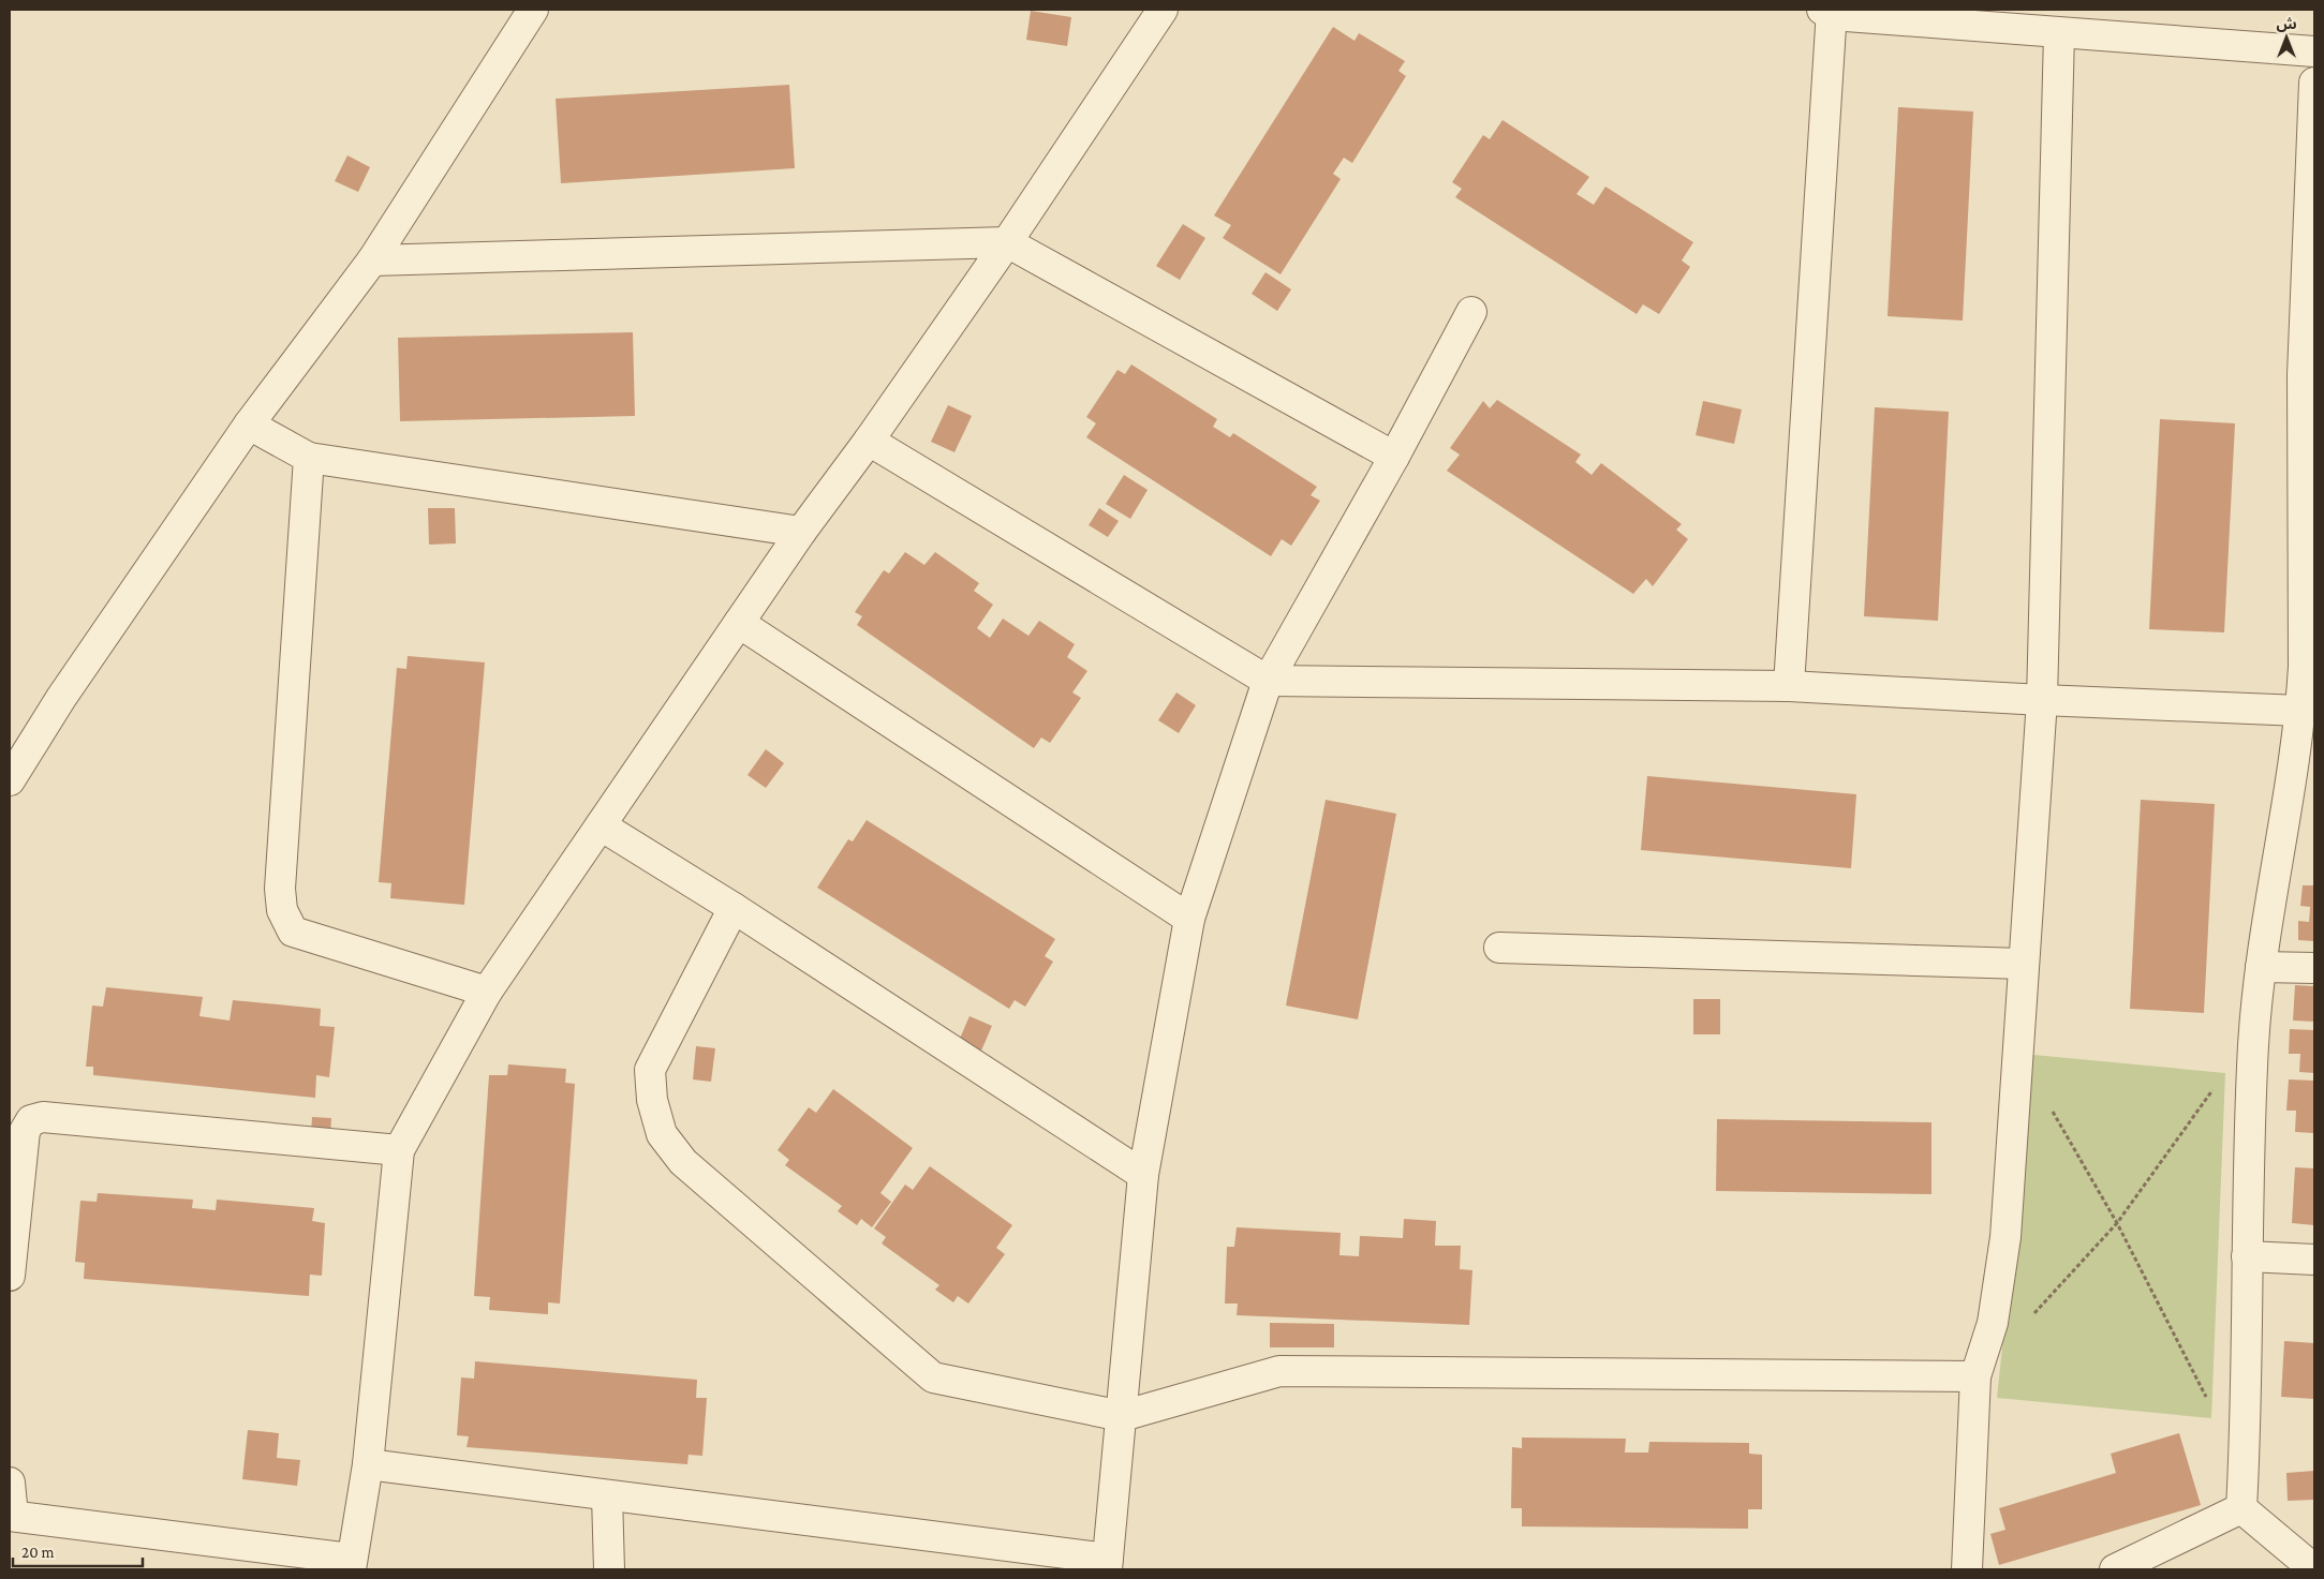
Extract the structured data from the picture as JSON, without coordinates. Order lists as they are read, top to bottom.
{
  "scale_bar": "20 m",
  "north": "top"
}
